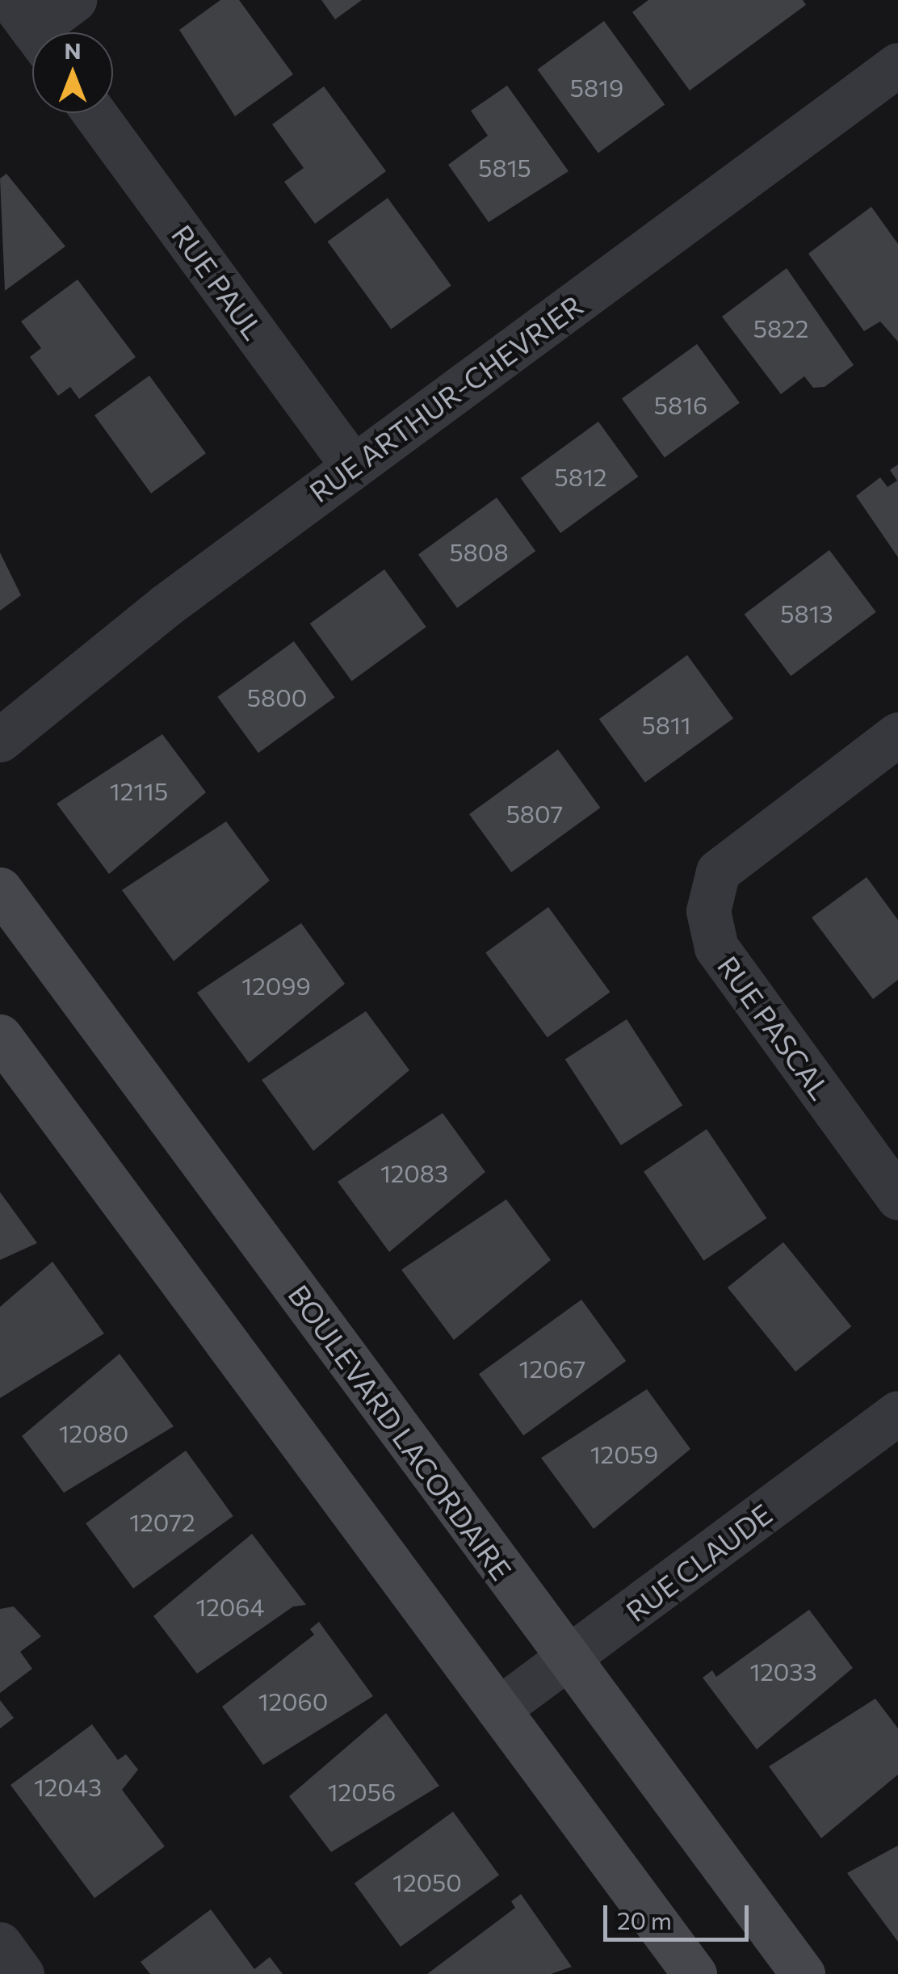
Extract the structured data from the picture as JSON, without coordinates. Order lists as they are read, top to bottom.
{
  "streets": {
    "main road": ["BOULEVARD LACORDAIRE"],
    "street": [
      "RUE PAUL",
      "RUE ARTHUR-CHEVRIER",
      "RUE PASCAL",
      "RUE CLAUDE"
    ]
  },
  "crossings": [
    ["RUE PAUL", "RUE ARTHUR-CHEVRIER"],
    ["BOULEVARD LACORDAIRE", "RUE CLAUDE"]
  ],
  "house_numbers": [
    "5819",
    "5815",
    "5822",
    "5816",
    "5812",
    "5808",
    "5813",
    "5800",
    "5811",
    "12115",
    "5807",
    "12099",
    "12083",
    "12067",
    "12080",
    "12059",
    "12072",
    "12064",
    "12033",
    "12060",
    "12043",
    "12056",
    "12050"
  ],
  "scale_bar": "20 m",
  "north": "top"
}
